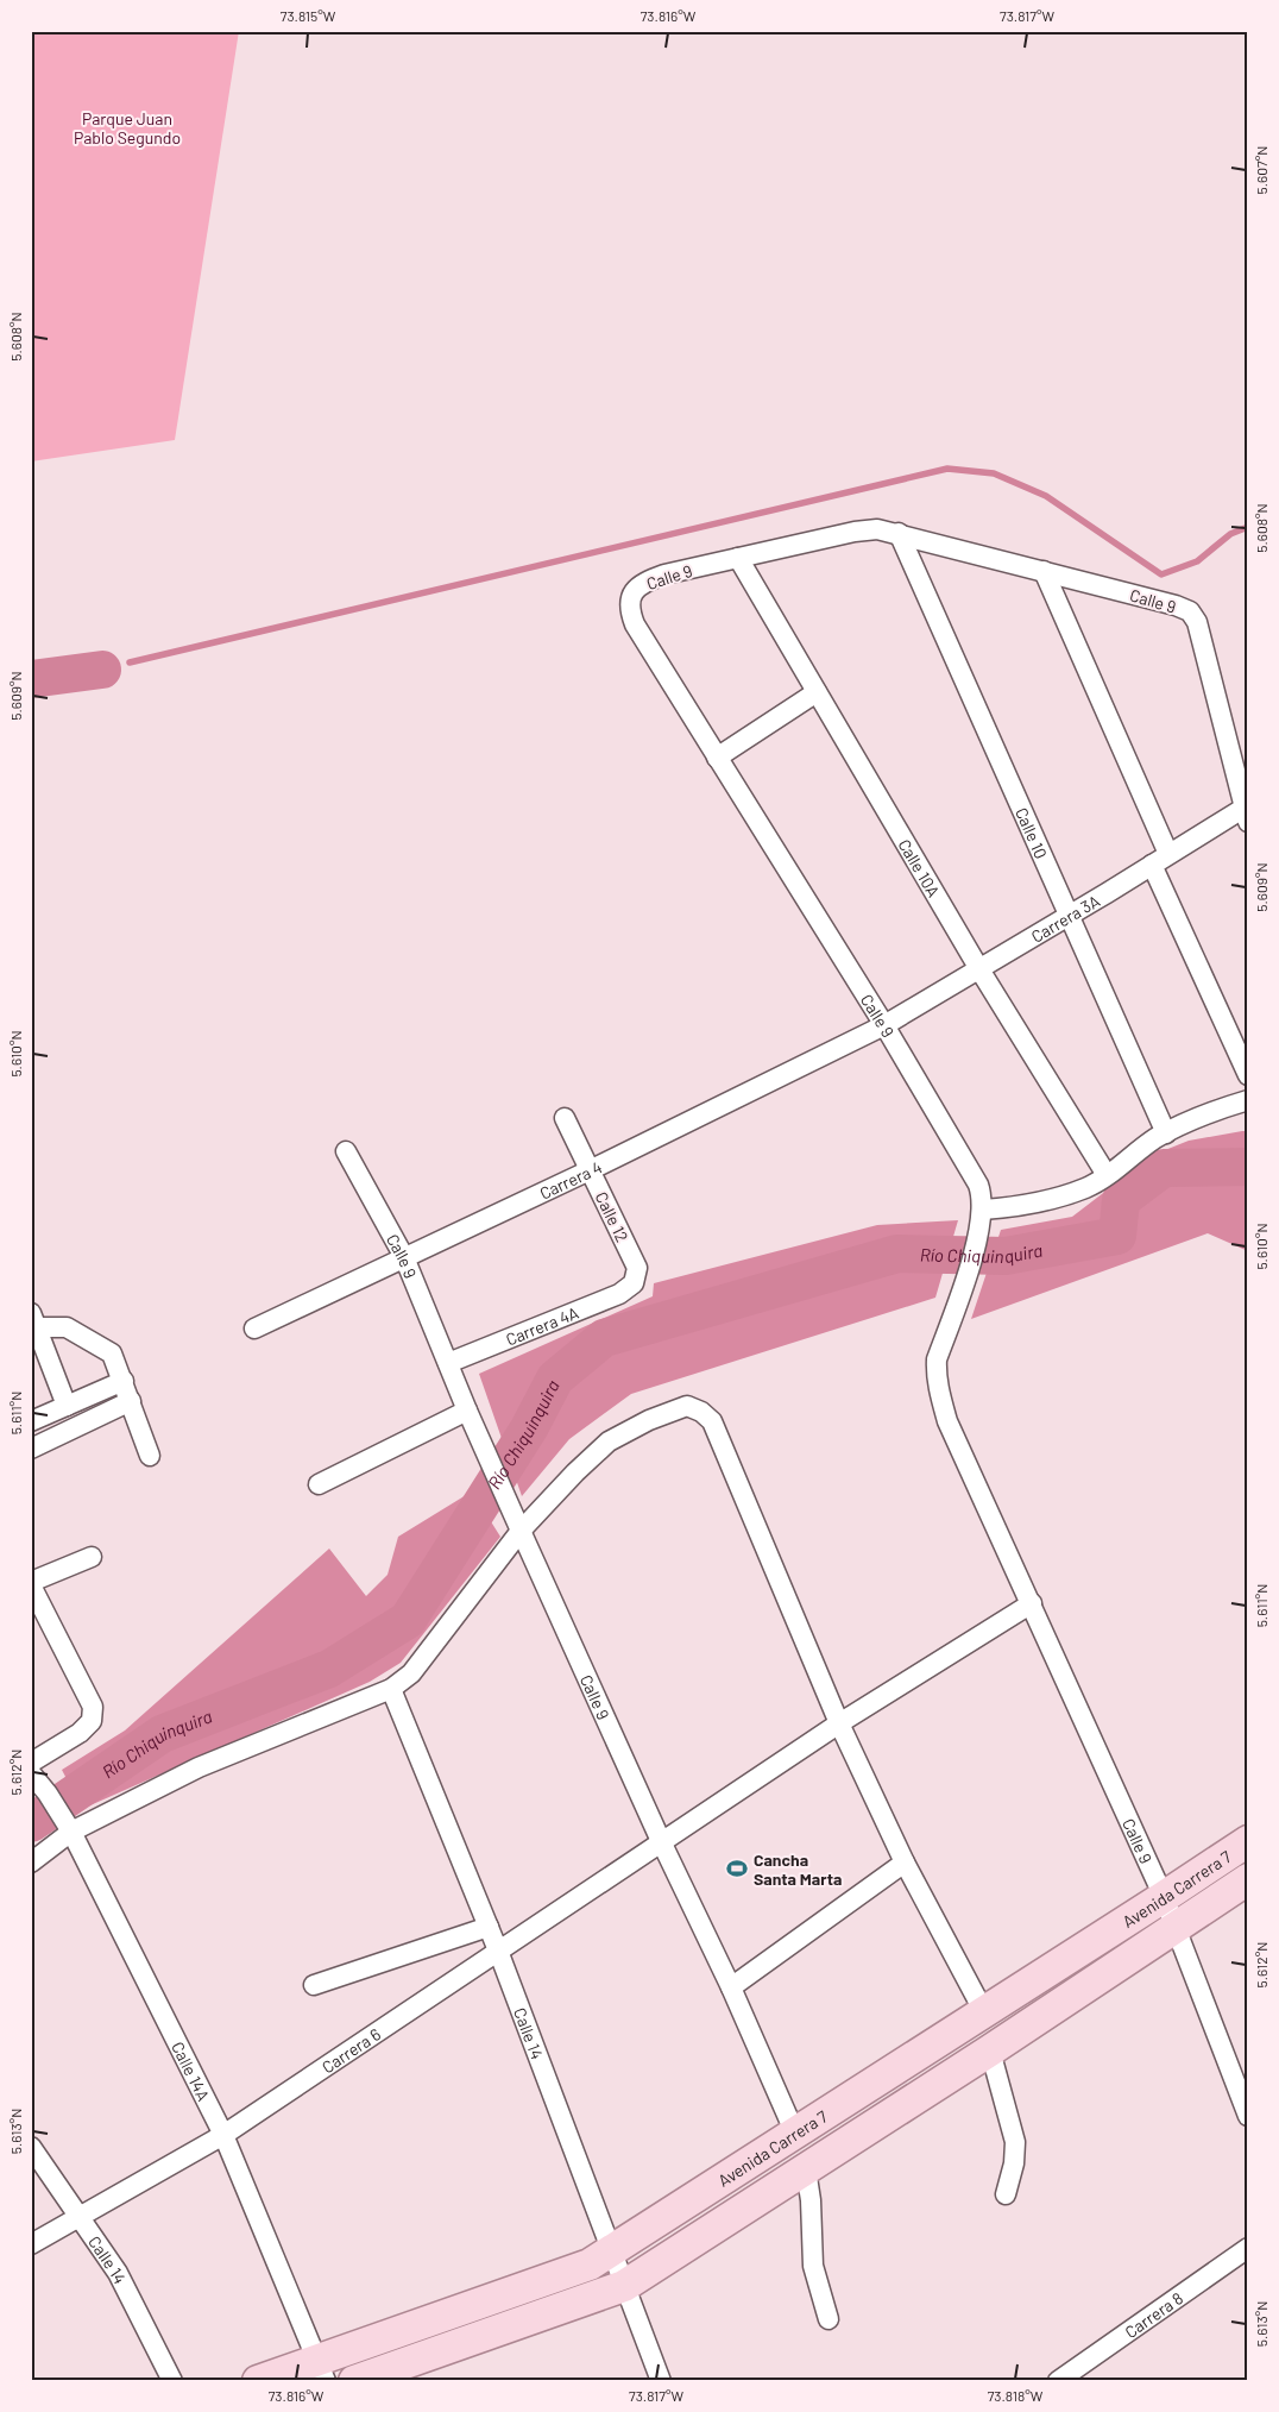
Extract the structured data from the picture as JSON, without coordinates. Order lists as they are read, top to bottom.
{
  "streets": {
    "main road": ["Avenida Carrera 7"],
    "street": [
      "Calle 9",
      "Calle 10",
      "Calle 10A",
      "Carrera 3A",
      "Carrera 4",
      "Calle 12",
      "Carrera 4A",
      "Calle 14",
      "Carrera 6",
      "Calle 14A",
      "Carrera 8"
    ]
  },
  "crossings": [
    ["Calle 9", "Calle 10"],
    ["Calle 9", "Calle 10A"],
    ["Calle 9", "Carrera 3A"],
    ["Calle 9", "Carrera 4"],
    ["Calle 9", "Carrera 4A"],
    ["Calle 9", "Avenida Carrera 7"],
    ["Calle 9", "Carrera 6"],
    ["Calle 10", "Carrera 3A"],
    ["Calle 10A", "Carrera 3A"],
    ["Carrera 3A", "Carrera 4"],
    ["Carrera 4", "Calle 12"],
    ["Calle 12", "Carrera 4A"],
    ["Avenida Carrera 7", "Calle 14"],
    ["Avenida Carrera 7", "Calle 14A"],
    ["Calle 14", "Carrera 6"],
    ["Carrera 6", "Calle 14A"]
  ],
  "water": ["Río Chiquinquira"],
  "parks": ["Parque Juan Pablo Segundo"],
  "places": {
    "sports": ["Cancha Santa Marta"]
  },
  "coordinates": [
    "73.815°W",
    "73.816°W",
    "73.817°W",
    "5.607°N",
    "5.608°N",
    "5.609°N",
    "5.610°N",
    "5.611°N",
    "5.612°N",
    "5.613°N",
    "73.818°W"
  ]
}
